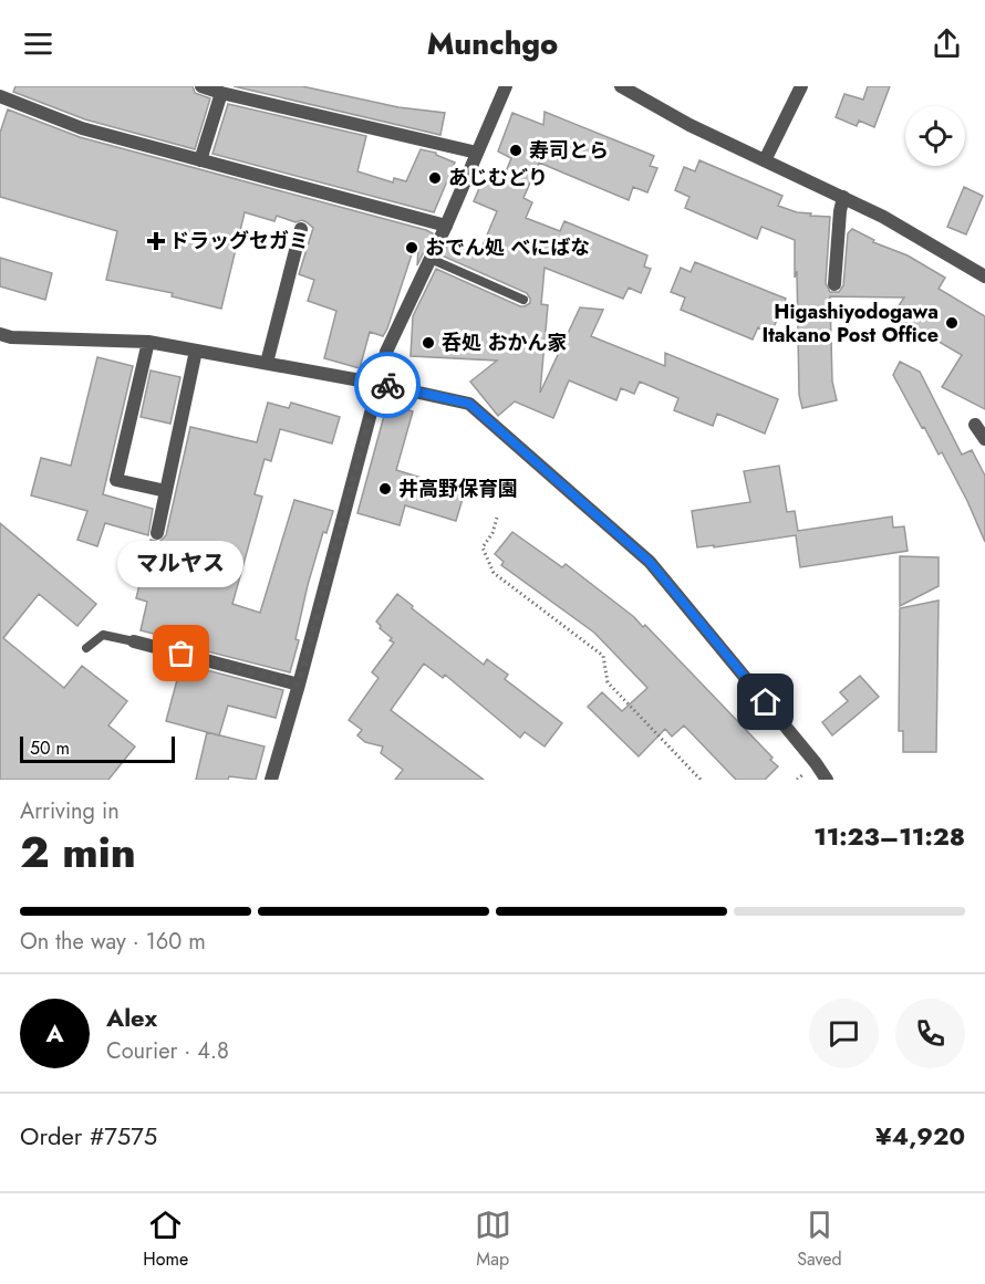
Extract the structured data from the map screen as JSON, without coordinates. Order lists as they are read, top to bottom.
{
  "places": {
    "other": [
      "寿司とら",
      "あじむどり",
      "おでん処 べにばな",
      "Higashiyodogawa Itakano Post Office",
      "呑処 おかん家",
      "井高野保育園",
      "マルヤス"
    ],
    "health": ["ドラッグセガミ"]
  },
  "scale_bar": "50 m",
  "page": {
    "header": "Munchgo",
    "bubble": "マルヤス",
    "scale": "50 m",
    "heading": ["2 min", "Arriving in", "11:23–11:28"],
    "panel": [
      "Alex",
      "Courier · 4.8",
      "Order #7575",
      "¥4,920"
    ],
    "bar": "On the way · 160 m",
    "round": "A",
    "tabs": ["Home", "Map", "Saved"]
  }
}
